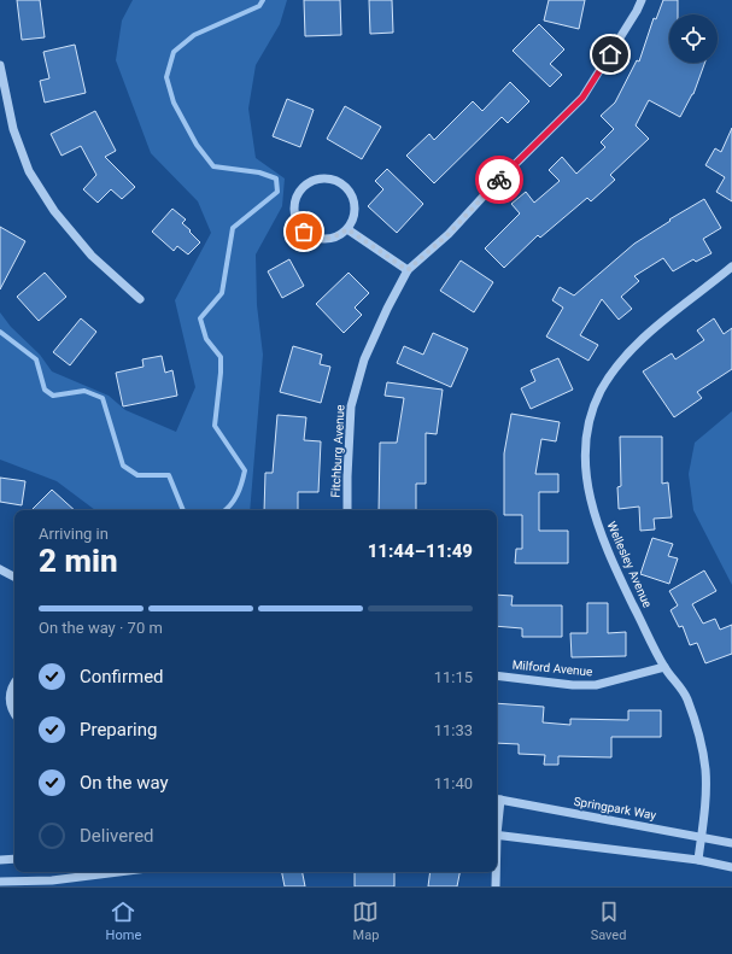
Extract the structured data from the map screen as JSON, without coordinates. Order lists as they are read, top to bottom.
{
  "streets": {
    "street": [
      "Fitchburg Avenue",
      "Wellesley Avenue",
      "Milford Avenue",
      "Springpark Way"
    ]
  },
  "crossings": [
    ["Wellesley Avenue", "Milford Avenue"],
    ["Wellesley Avenue", "Springpark Way"]
  ],
  "page": {
    "heading": ["2 min", "Arriving in", "11:44–11:49"],
    "bar": "On the way · 70 m",
    "list": [
      ["Confirmed", "11:15"],
      ["Preparing", "11:33"],
      ["On the way", "11:40"],
      "Delivered"
    ],
    "tabs": ["Home", "Map", "Saved"]
  }
}
